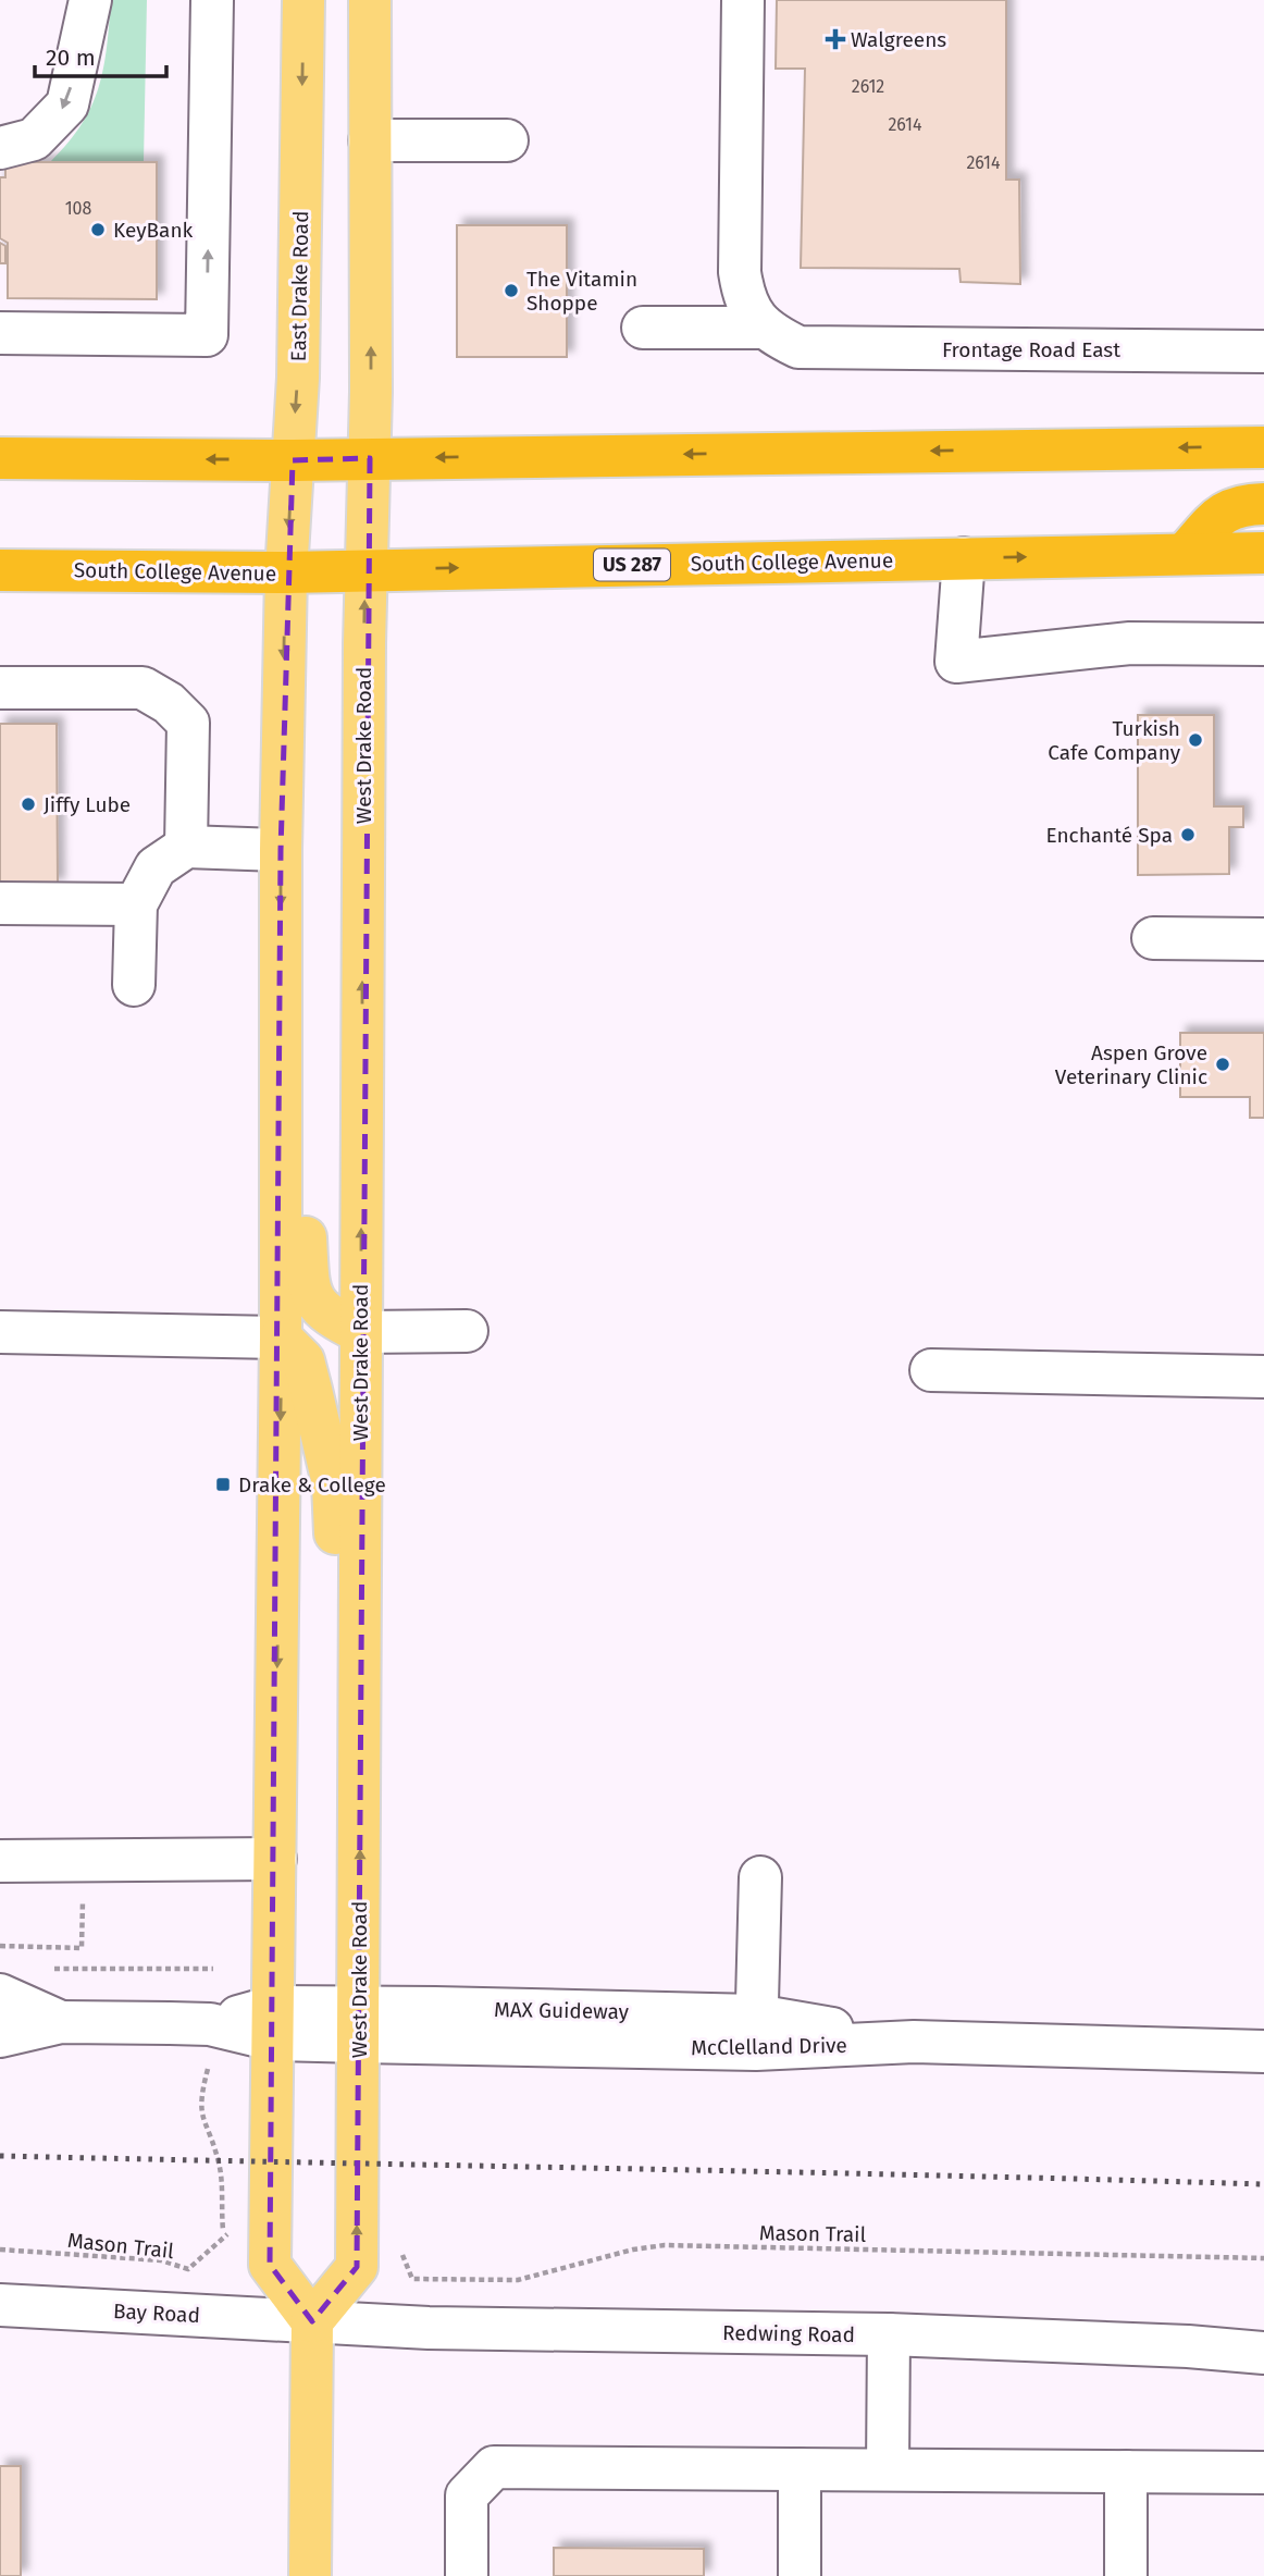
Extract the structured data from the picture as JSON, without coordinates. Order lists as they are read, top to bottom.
{
  "streets": {
    "highway": ["South College Avenue", "US 287"],
    "main road": ["East Drake Road", "West Drake Road"],
    "street": [
      "Frontage Road East",
      "McClelland Drive",
      "Bay Road",
      "Redwing Road"
    ],
    "path": ["Mason Trail"]
  },
  "crossings": [
    ["East Drake Road", "South College Avenue"],
    ["South College Avenue", "West Drake Road"],
    ["West Drake Road", "McClelland Drive"],
    ["West Drake Road", "Bay Road"],
    ["West Drake Road", "Redwing Road"],
    ["Bay Road", "Redwing Road"]
  ],
  "places": {
    "health": ["Walgreens"],
    "other": [
      "KeyBank",
      "The Vitamin Shoppe",
      "Turkish Cafe Company",
      "Jiffy Lube",
      "Enchanté Spa",
      "Aspen Grove Veterinary Clinic"
    ],
    "transit": ["Drake & College"]
  },
  "house_numbers": [
    "2612",
    "2614",
    "2614",
    "108"
  ],
  "scale_bar": "20 m"
}
